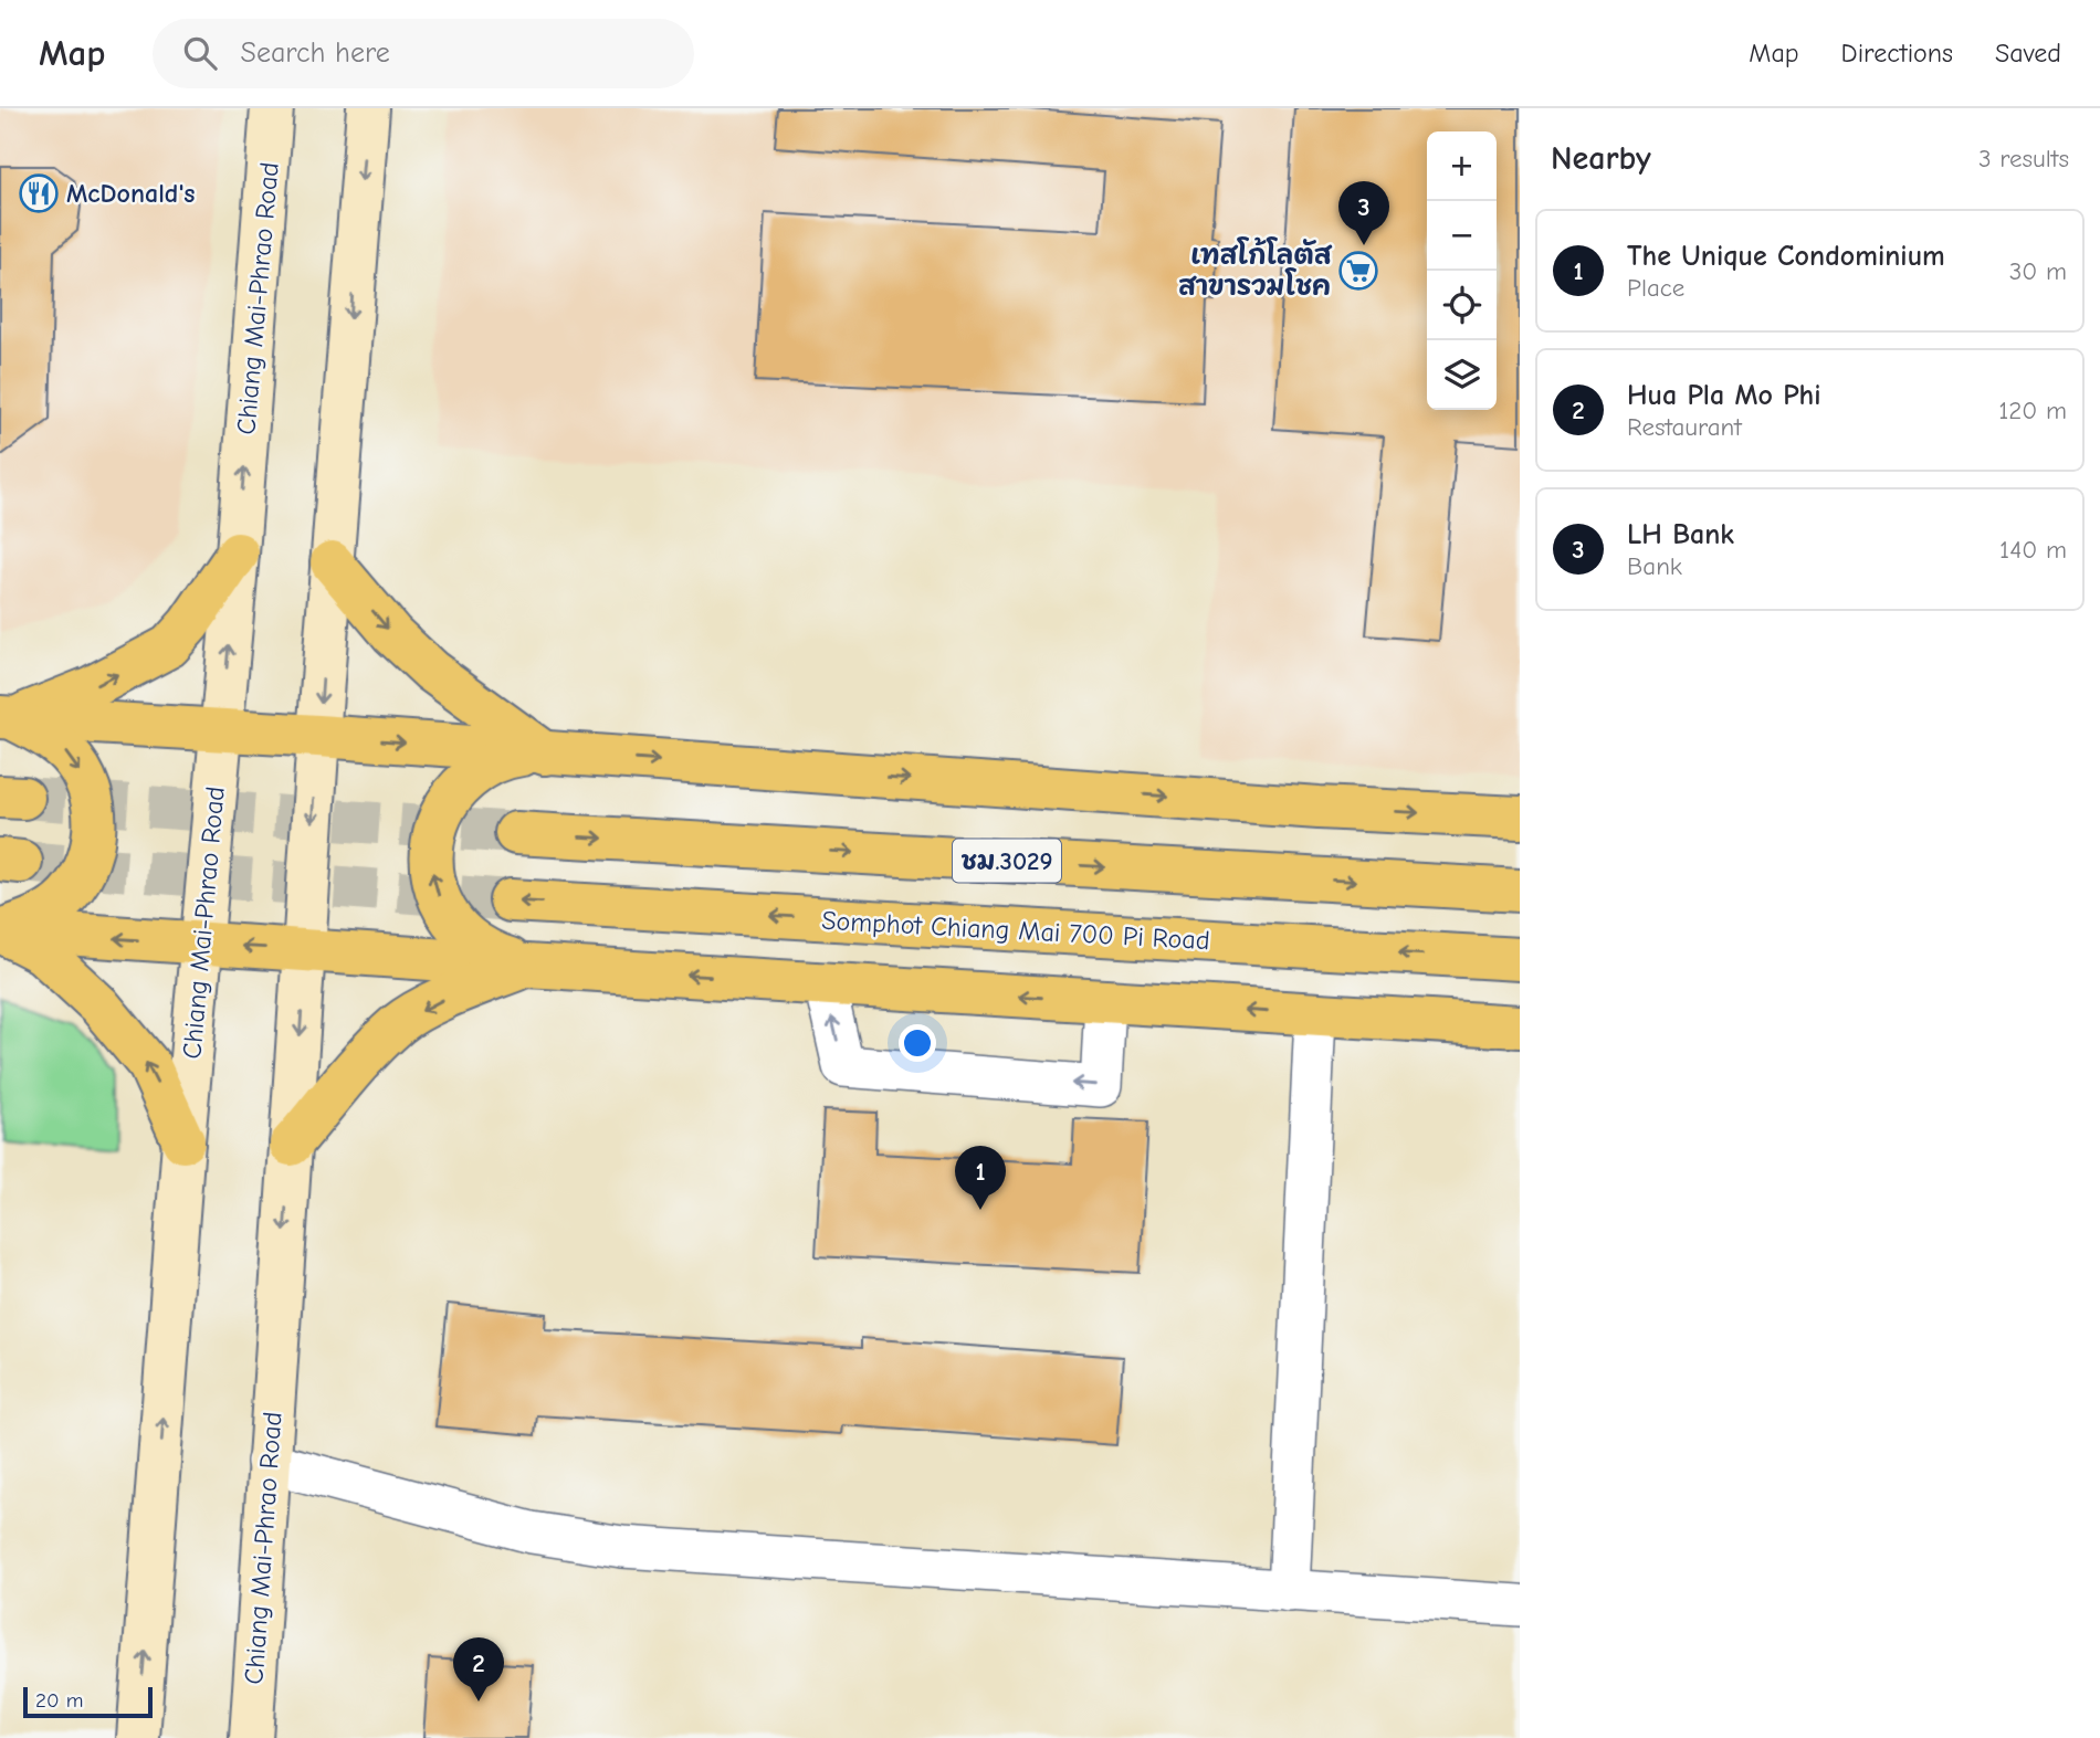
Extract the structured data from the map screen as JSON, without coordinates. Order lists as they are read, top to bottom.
{
  "streets": {
    "main road": ["Chiang Mai-Phrao Road", "ชม.3029", "Somphot Chiang Mai 700 Pi Road"]
  },
  "places": {
    "restaurant": ["McDonald's"],
    "supermarket": ["เทสโก้โลตัส สาขารวมโชค"]
  },
  "scale_bar": "20 m",
  "page": {
    "header": "Map",
    "search": "Search here",
    "nav": ["Map", "Directions", "Saved"],
    "heading": ["Nearby", "3 results"],
    "map_buttons": ["+", "−"],
    "pins": ["3", "1", "2"],
    "list": [
      {
        "mark": "1",
        "name": "The Unique Condominium",
        "note": "Place",
        "value": "30 m"
      },
      {
        "mark": "2",
        "name": "Hua Pla Mo Phi",
        "note": "Restaurant",
        "value": "120 m"
      },
      {
        "mark": "3",
        "name": "LH Bank",
        "note": "Bank",
        "value": "140 m"
      }
    ],
    "scale": "20 m"
  }
}
